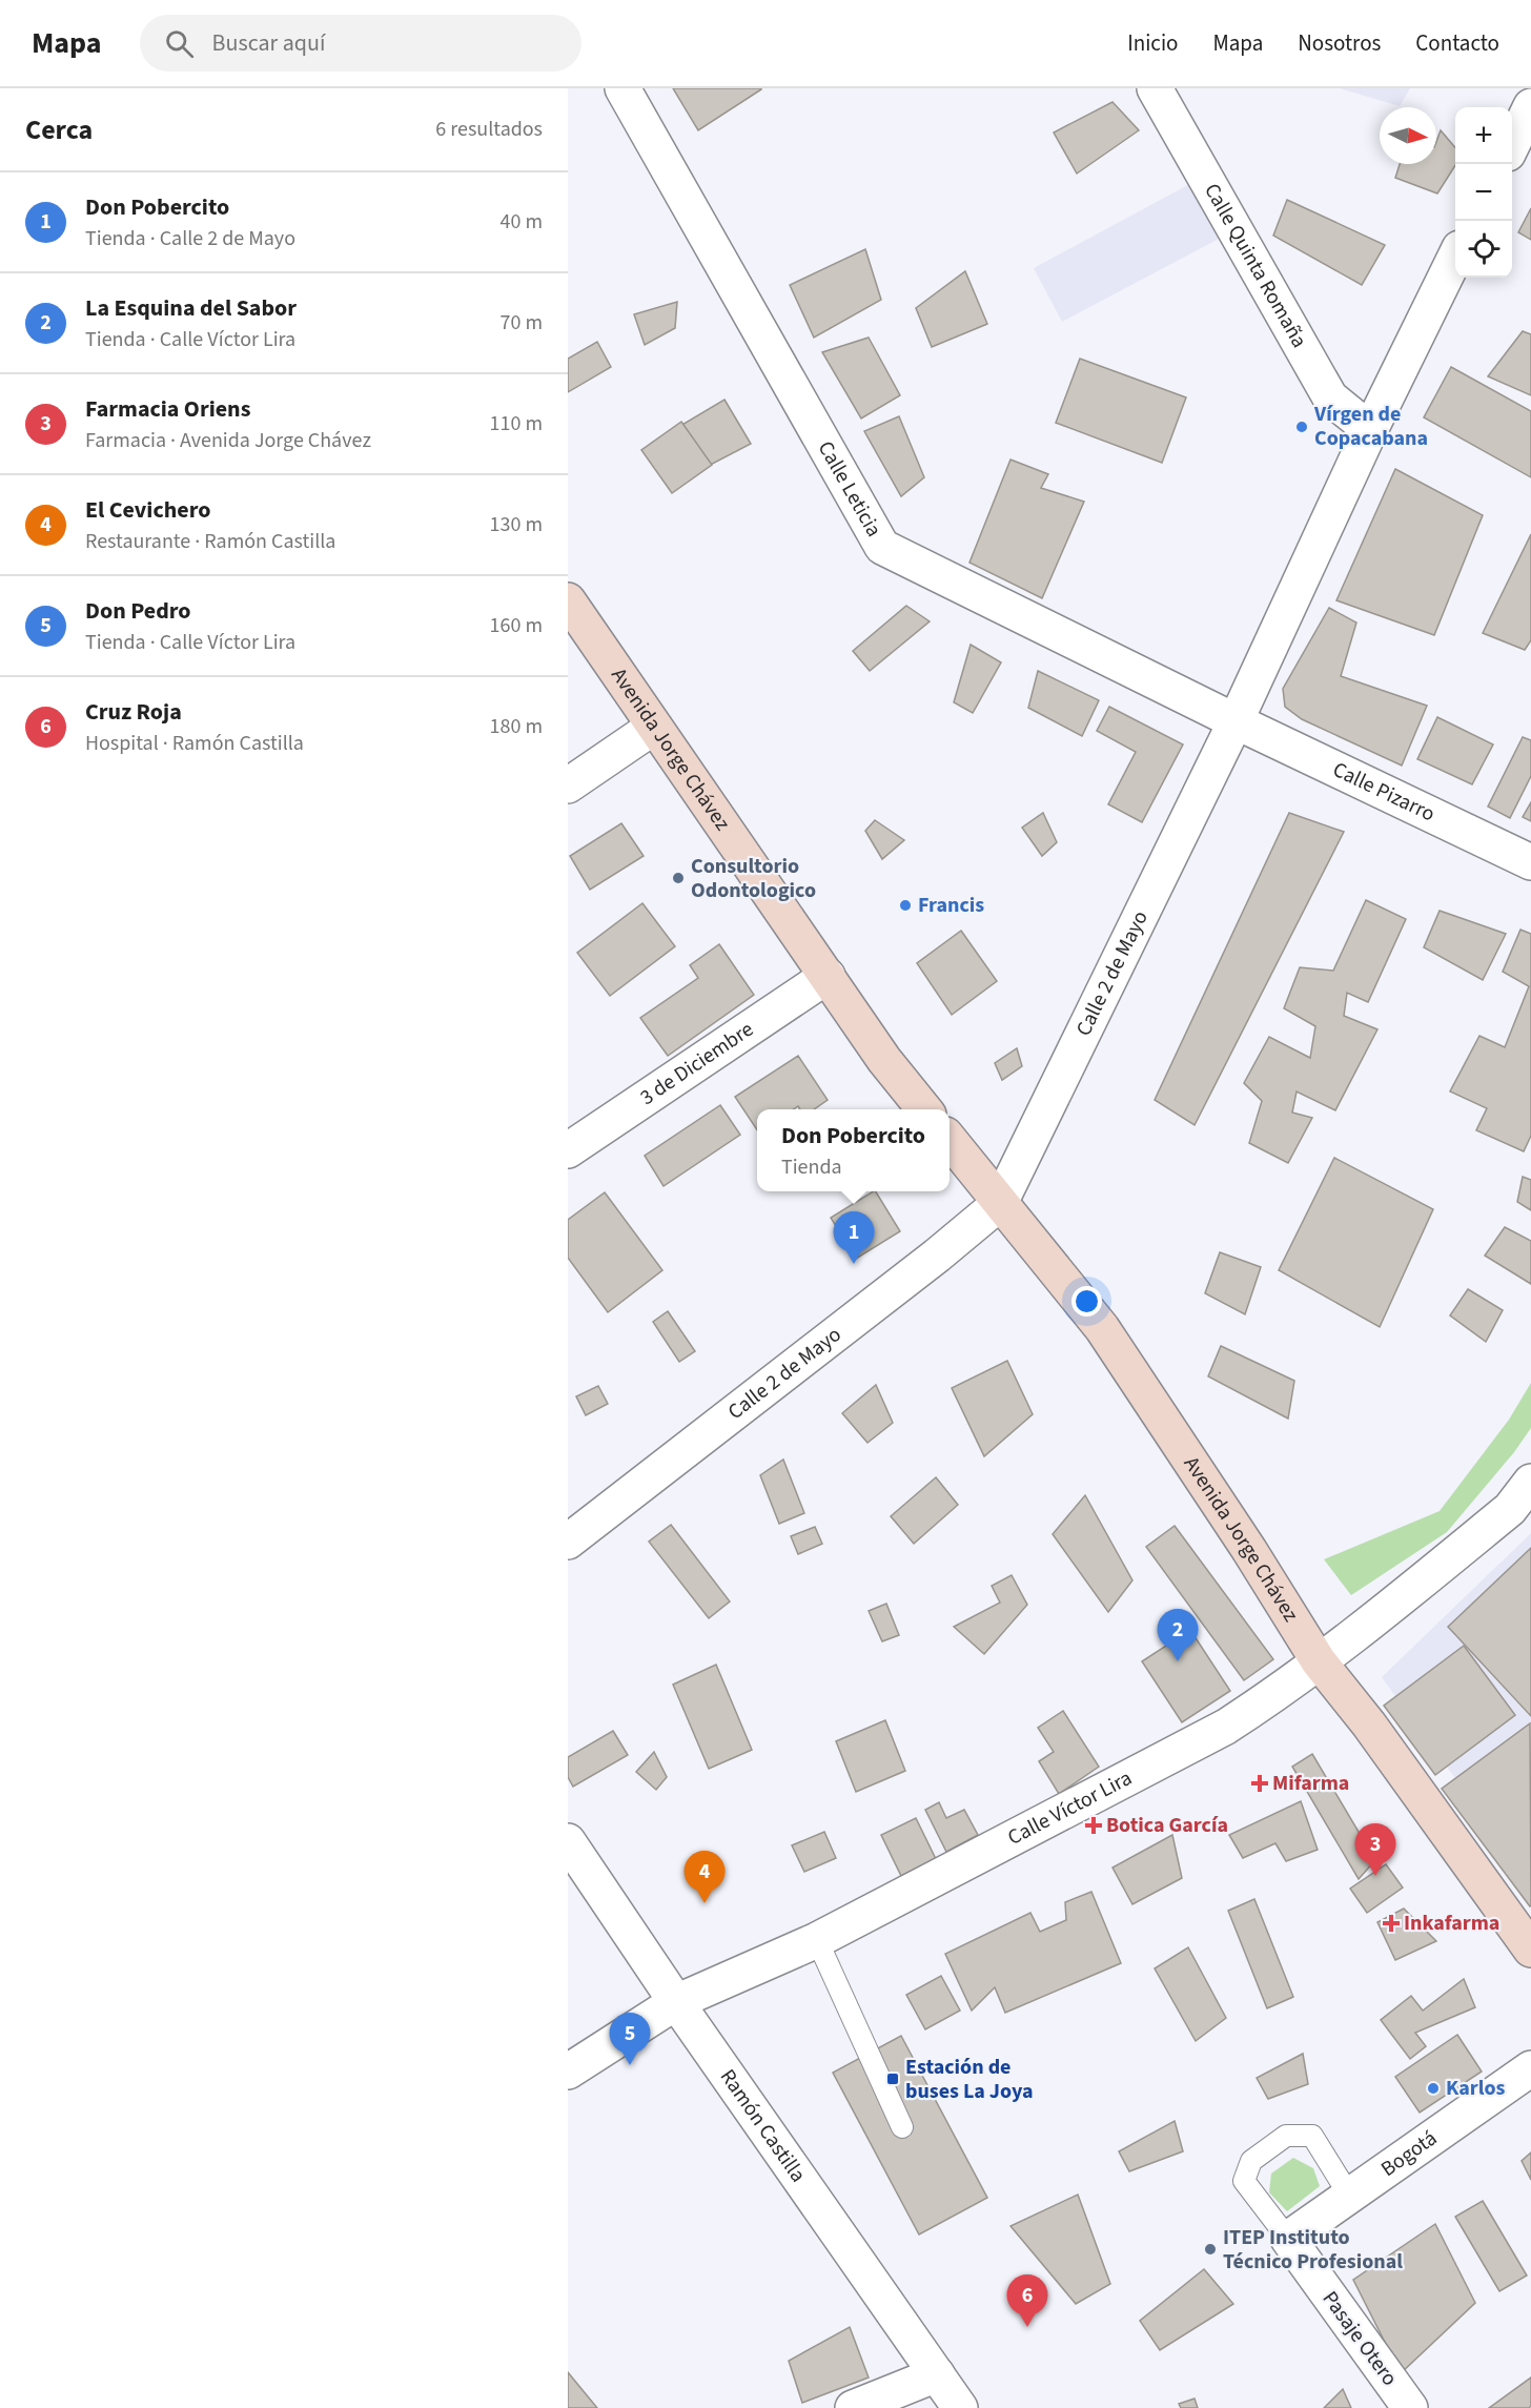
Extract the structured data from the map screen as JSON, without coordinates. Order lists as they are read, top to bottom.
{
  "streets": {
    "main road": ["Avenida Jorge Chávez"],
    "street": [
      "Calle Quinta Romaña",
      "Calle Leticia",
      "Calle Pizarro",
      "Calle 2 de Mayo",
      "3 de Diciembre",
      "Calle Víctor Lira",
      "Ramón Castilla",
      "Bogotá",
      "Pasaje Otero"
    ]
  },
  "crossings": [
    ["Calle Quinta Romaña", "Calle 2 de Mayo"],
    ["Calle Leticia", "Calle Pizarro"],
    ["Calle Leticia", "Calle 2 de Mayo"],
    ["Avenida Jorge Chávez", "Calle 2 de Mayo"],
    ["Avenida Jorge Chávez", "3 de Diciembre"],
    ["Avenida Jorge Chávez", "Calle Víctor Lira"],
    ["Calle Pizarro", "Calle 2 de Mayo"],
    ["Calle Víctor Lira", "Ramón Castilla"],
    ["Bogotá", "Pasaje Otero"]
  ],
  "places": {
    "other": [
      "Vírgen de Copacabana",
      "Consultorio Odontologico",
      "Francis",
      "Karlos",
      "ITEP Instituto Técnico Profesional"
    ],
    "health": ["Mifarma", "Botica García", "Inkafarma"],
    "transit": ["Estación de buses La Joya"]
  },
  "north": "right",
  "page": {
    "header": "Mapa",
    "search": "Buscar aquí",
    "nav": [
      "Inicio",
      "Mapa",
      "Nosotros",
      "Contacto"
    ],
    "heading": ["Cerca", "6 resultados"],
    "map_buttons": ["+", "−"],
    "list": [
      {
        "mark": "1",
        "name": "Don Pobercito",
        "note": "Tienda · Calle 2 de Mayo",
        "value": "40 m"
      },
      {
        "mark": "2",
        "name": "La Esquina del Sabor",
        "note": "Tienda · Calle Víctor Lira",
        "value": "70 m"
      },
      {
        "mark": "3",
        "name": "Farmacia Oriens",
        "note": "Farmacia · Avenida Jorge Chávez",
        "value": "110 m"
      },
      {
        "mark": "4",
        "name": "El Cevichero",
        "note": "Restaurante · Ramón Castilla",
        "value": "130 m"
      },
      {
        "mark": "5",
        "name": "Don Pedro",
        "note": "Tienda · Calle Víctor Lira",
        "value": "160 m"
      },
      {
        "mark": "6",
        "name": "Cruz Roja",
        "note": "Hospital · Ramón Castilla",
        "value": "180 m"
      }
    ],
    "popup": ["Don Pobercito", "Tienda"],
    "pins": [
      "1",
      "2",
      "3",
      "4",
      "5",
      "6"
    ]
  }
}
